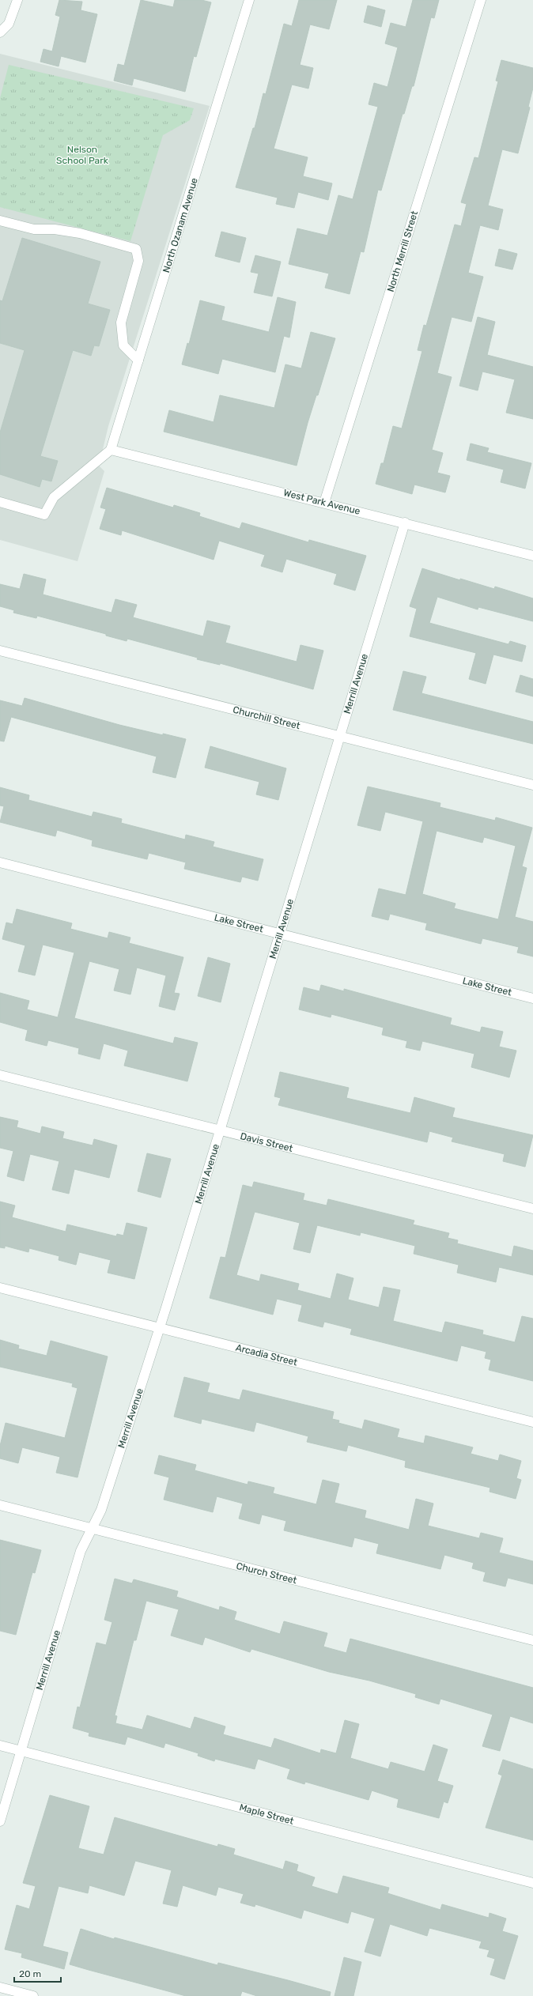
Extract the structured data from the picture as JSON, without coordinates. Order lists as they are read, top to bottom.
{
  "streets": {
    "street": [
      "North Ozanam Avenue",
      "North Merrill Street",
      "West Park Avenue",
      "Merrill Avenue",
      "Churchill Street",
      "Lake Street",
      "Davis Street",
      "Arcadia Street",
      "Church Street",
      "Maple Street"
    ]
  },
  "crossings": [
    ["North Ozanam Avenue", "West Park Avenue"],
    ["North Merrill Street", "West Park Avenue"],
    ["West Park Avenue", "Merrill Avenue"],
    ["Merrill Avenue", "Churchill Street"],
    ["Merrill Avenue", "Lake Street"],
    ["Merrill Avenue", "Davis Street"],
    ["Merrill Avenue", "Arcadia Street"],
    ["Merrill Avenue", "Church Street"],
    ["Merrill Avenue", "Maple Street"]
  ],
  "parks": ["Nelson School Park"],
  "scale_bar": "20 m"
}
